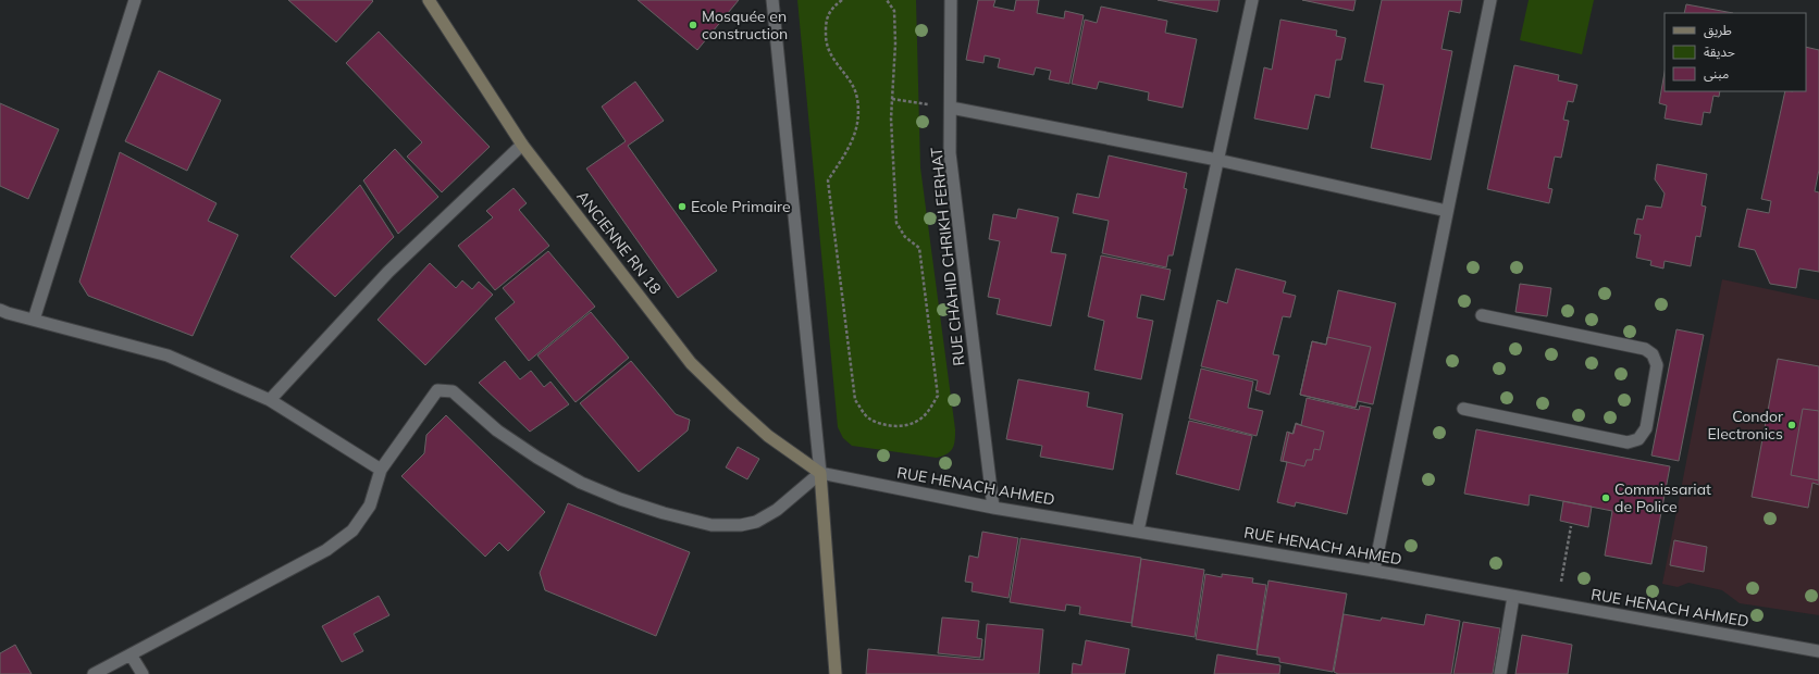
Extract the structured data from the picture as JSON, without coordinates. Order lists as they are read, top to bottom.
{
  "streets": {
    "main road": ["ANCIENNE RN 18"],
    "street": ["RUE CHAHID CHRIKH FERHAT", "RUE HENACH AHMED"]
  },
  "crossings": [
    ["ANCIENNE RN 18", "RUE HENACH AHMED"],
    ["RUE CHAHID CHRIKH FERHAT", "RUE HENACH AHMED"]
  ],
  "places": [
    "Mosquée en construction",
    "Ecole Primaire",
    "Condor Electronics",
    "Commissariat de Police"
  ],
  "legend": ["طريق", "حديقة", "مبنى"]
}
